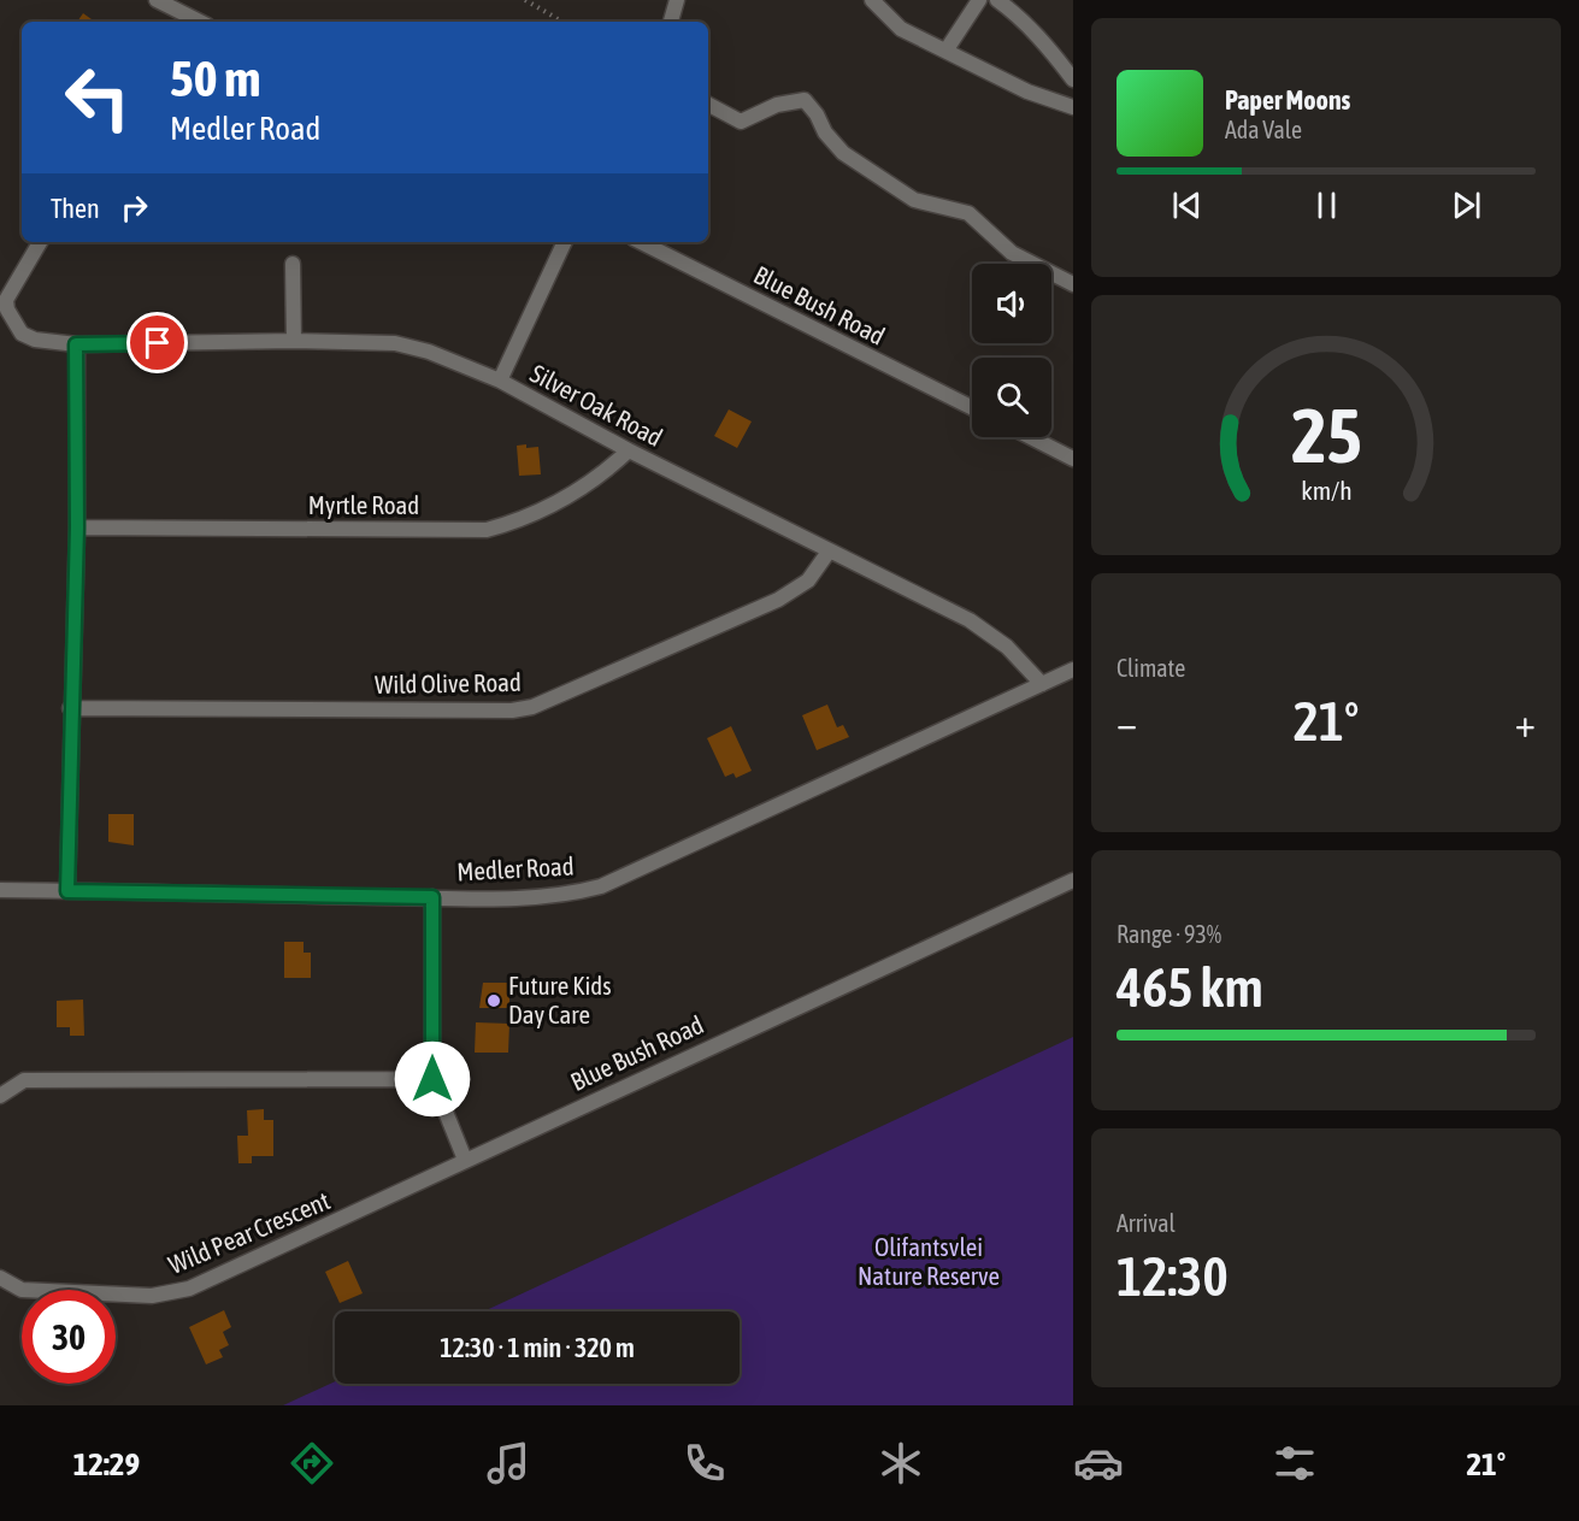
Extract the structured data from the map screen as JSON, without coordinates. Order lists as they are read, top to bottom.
{
  "streets": {
    "street": [
      "Blue Bush Road",
      "Silver Oak Road",
      "Myrtle Road",
      "Wild Olive Road",
      "Medler Road",
      "Wild Pear Crescent"
    ]
  },
  "crossings": [
    ["Blue Bush Road", "Wild Pear Crescent"],
    ["Silver Oak Road", "Myrtle Road"],
    ["Silver Oak Road", "Wild Olive Road"],
    ["Silver Oak Road", "Medler Road"]
  ],
  "parks": ["Olifantsvlei Nature Reserve"],
  "places": ["Future Kids Day Care"],
  "page": {
    "turn": ["50 m", "Medler Road"],
    "song": ["Paper Moons", "Ada Vale"],
    "then": "Then",
    "tile": [
      "Climate",
      ["Range · 93%", "465 km"],
      ["Arrival", "12:30"]
    ],
    "heat": ["−", "21°", "+"],
    "limit": "30",
    "trip": "12:30 · 1 min · 320 m",
    "tabs": ["12:29", "21°"],
    "gauge": ["25", "km/h"]
  }
}
